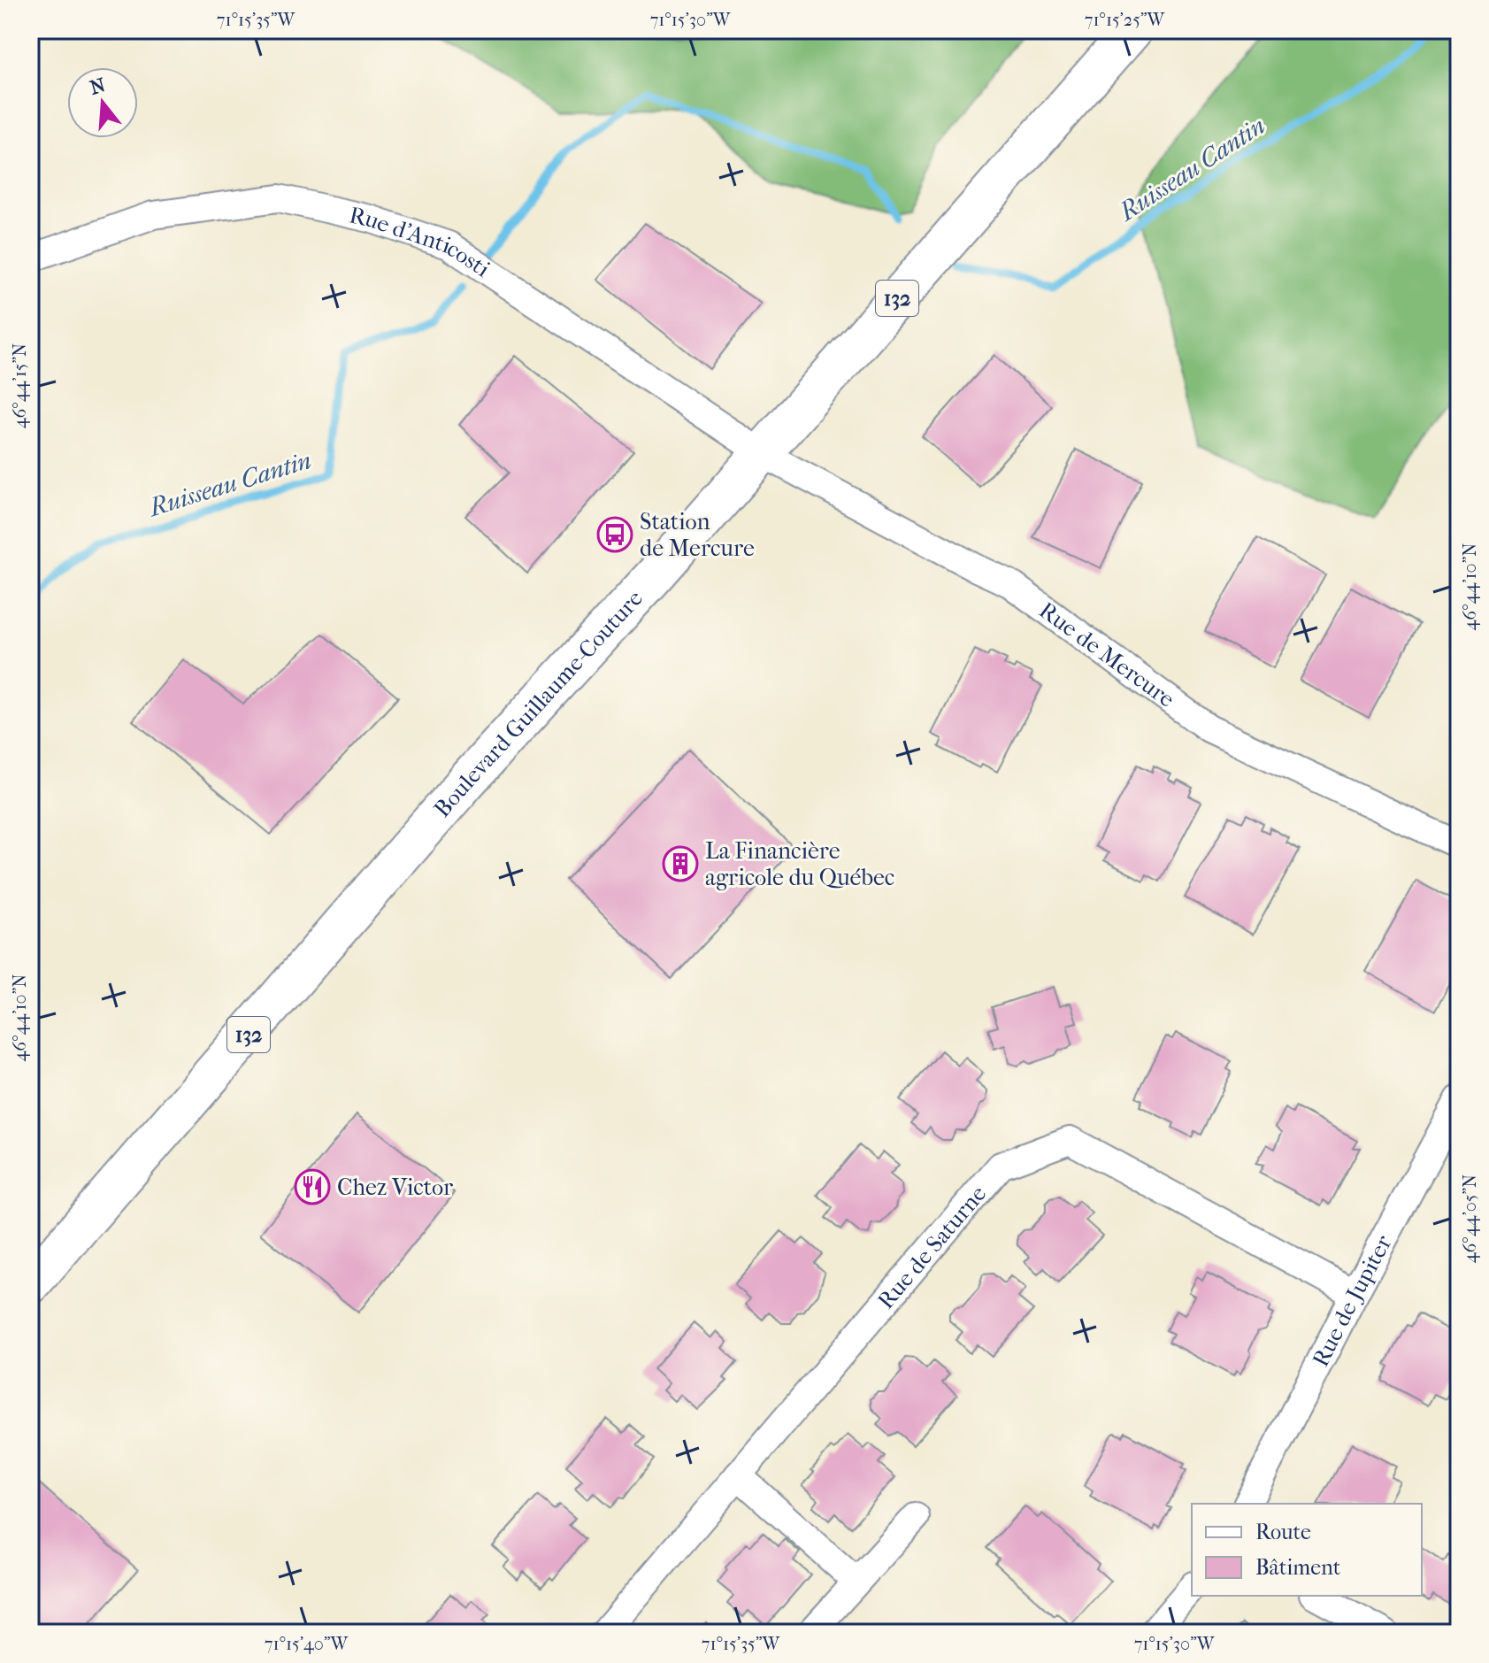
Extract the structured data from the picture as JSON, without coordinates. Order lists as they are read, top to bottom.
{
  "streets": {
    "main road": ["132", "Boulevard Guillaume-Couture"],
    "street": [
      "Rue d'Anticosti",
      "Rue de Mercure",
      "Rue de Saturne",
      "Rue de Jupiter"
    ]
  },
  "crossings": [
    ["Rue d'Anticosti", "Rue de Mercure"],
    ["Rue d'Anticosti", "Boulevard Guillaume-Couture"],
    ["Rue de Mercure", "Boulevard Guillaume-Couture"],
    ["Rue de Saturne", "Rue de Jupiter"]
  ],
  "water": ["Ruisseau Cantin"],
  "places": {
    "bus stop": ["Station de Mercure"],
    "building": ["La Financière agricole du Québec"],
    "restaurant": ["Chez Victor"]
  },
  "legend": ["Route", "Bâtiment"],
  "north": "top",
  "coordinates": [
    "71°15'35\"W",
    "71°15'30\"W",
    "71°15'25\"W",
    "46°44'15\"N",
    "46°44'10\"N",
    "46°44'05\"N",
    "71°15'40\"W"
  ]
}
